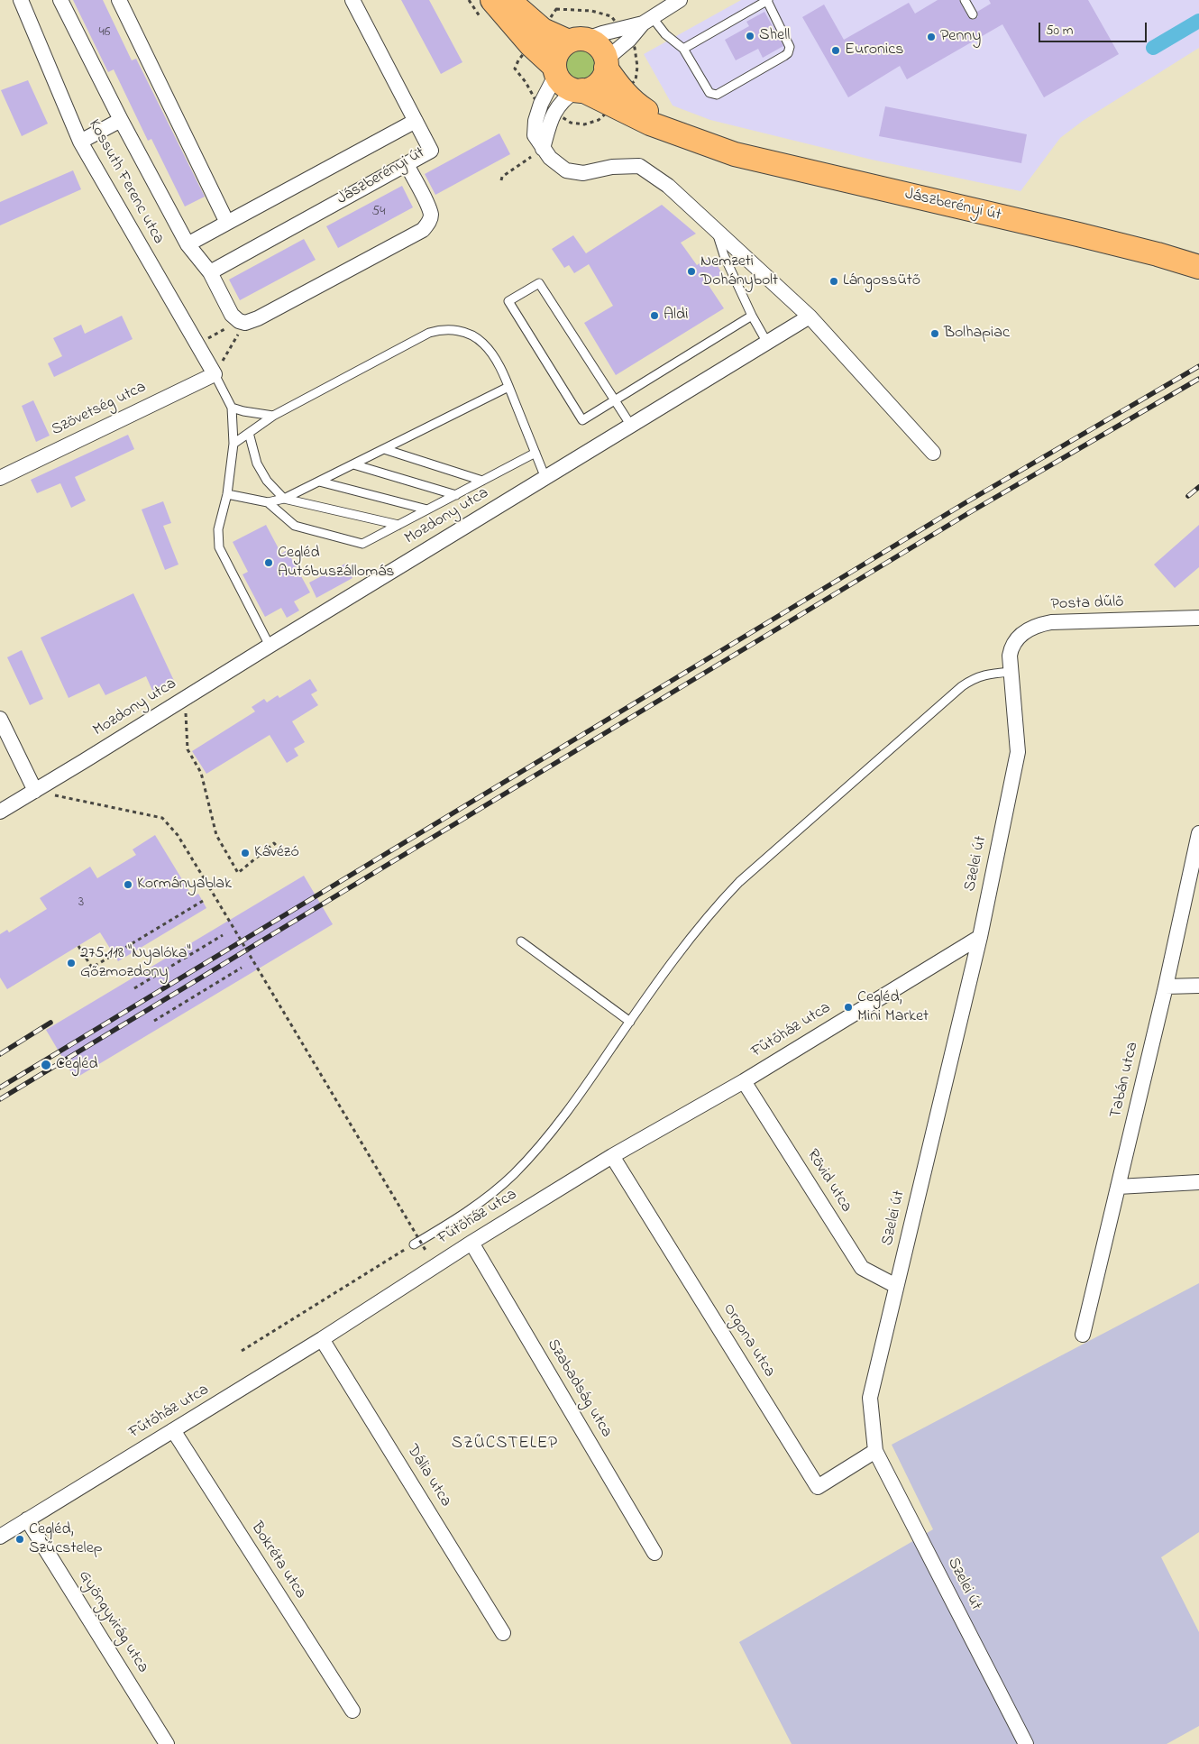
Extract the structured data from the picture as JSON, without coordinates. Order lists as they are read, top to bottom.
{
  "streets": {
    "main road": ["Jászberényi út"],
    "street": [
      "Kossuth Ferenc utca",
      "Szövetség utca",
      "Mozdony utca",
      "Posta dűlő",
      "Szelei út",
      "Fűtőház utca",
      "Tabán utca",
      "Rövid utca",
      "Orgona utca",
      "Szabadság utca",
      "Dália utca",
      "Bokréta utca",
      "Gyöngyvirág utca"
    ]
  },
  "crossings": [
    ["Jászberényi út", "Kossuth Ferenc utca"],
    ["Kossuth Ferenc utca", "Szövetség utca"],
    ["Posta dűlő", "Szelei út"],
    ["Szelei út", "Fűtőház utca"],
    ["Szelei út", "Rövid utca"],
    ["Szelei út", "Orgona utca"],
    ["Fűtőház utca", "Rövid utca"],
    ["Fűtőház utca", "Orgona utca"],
    ["Fűtőház utca", "Szabadság utca"],
    ["Fűtőház utca", "Dália utca"],
    ["Fűtőház utca", "Bokréta utca"],
    ["Fűtőház utca", "Gyöngyvirág utca"]
  ],
  "districts": ["SZŰCSTELEP"],
  "places": [
    "Shell",
    "Penny",
    "Euronics",
    "Nemzeti Dohánybolt",
    "Lángossütő",
    "Aldi",
    "Bolhapiac",
    "Cegléd Autóbuszállomás",
    "Kávézó",
    "Kormányablak",
    "275.118 \"Nyalóka\" Gőzmozdony",
    "Cegléd, Mini Market",
    "Cegléd",
    "Cegléd, Szűcstelep"
  ],
  "house_numbers": ["46", "54", "3"],
  "scale_bar": "50 m"
}
